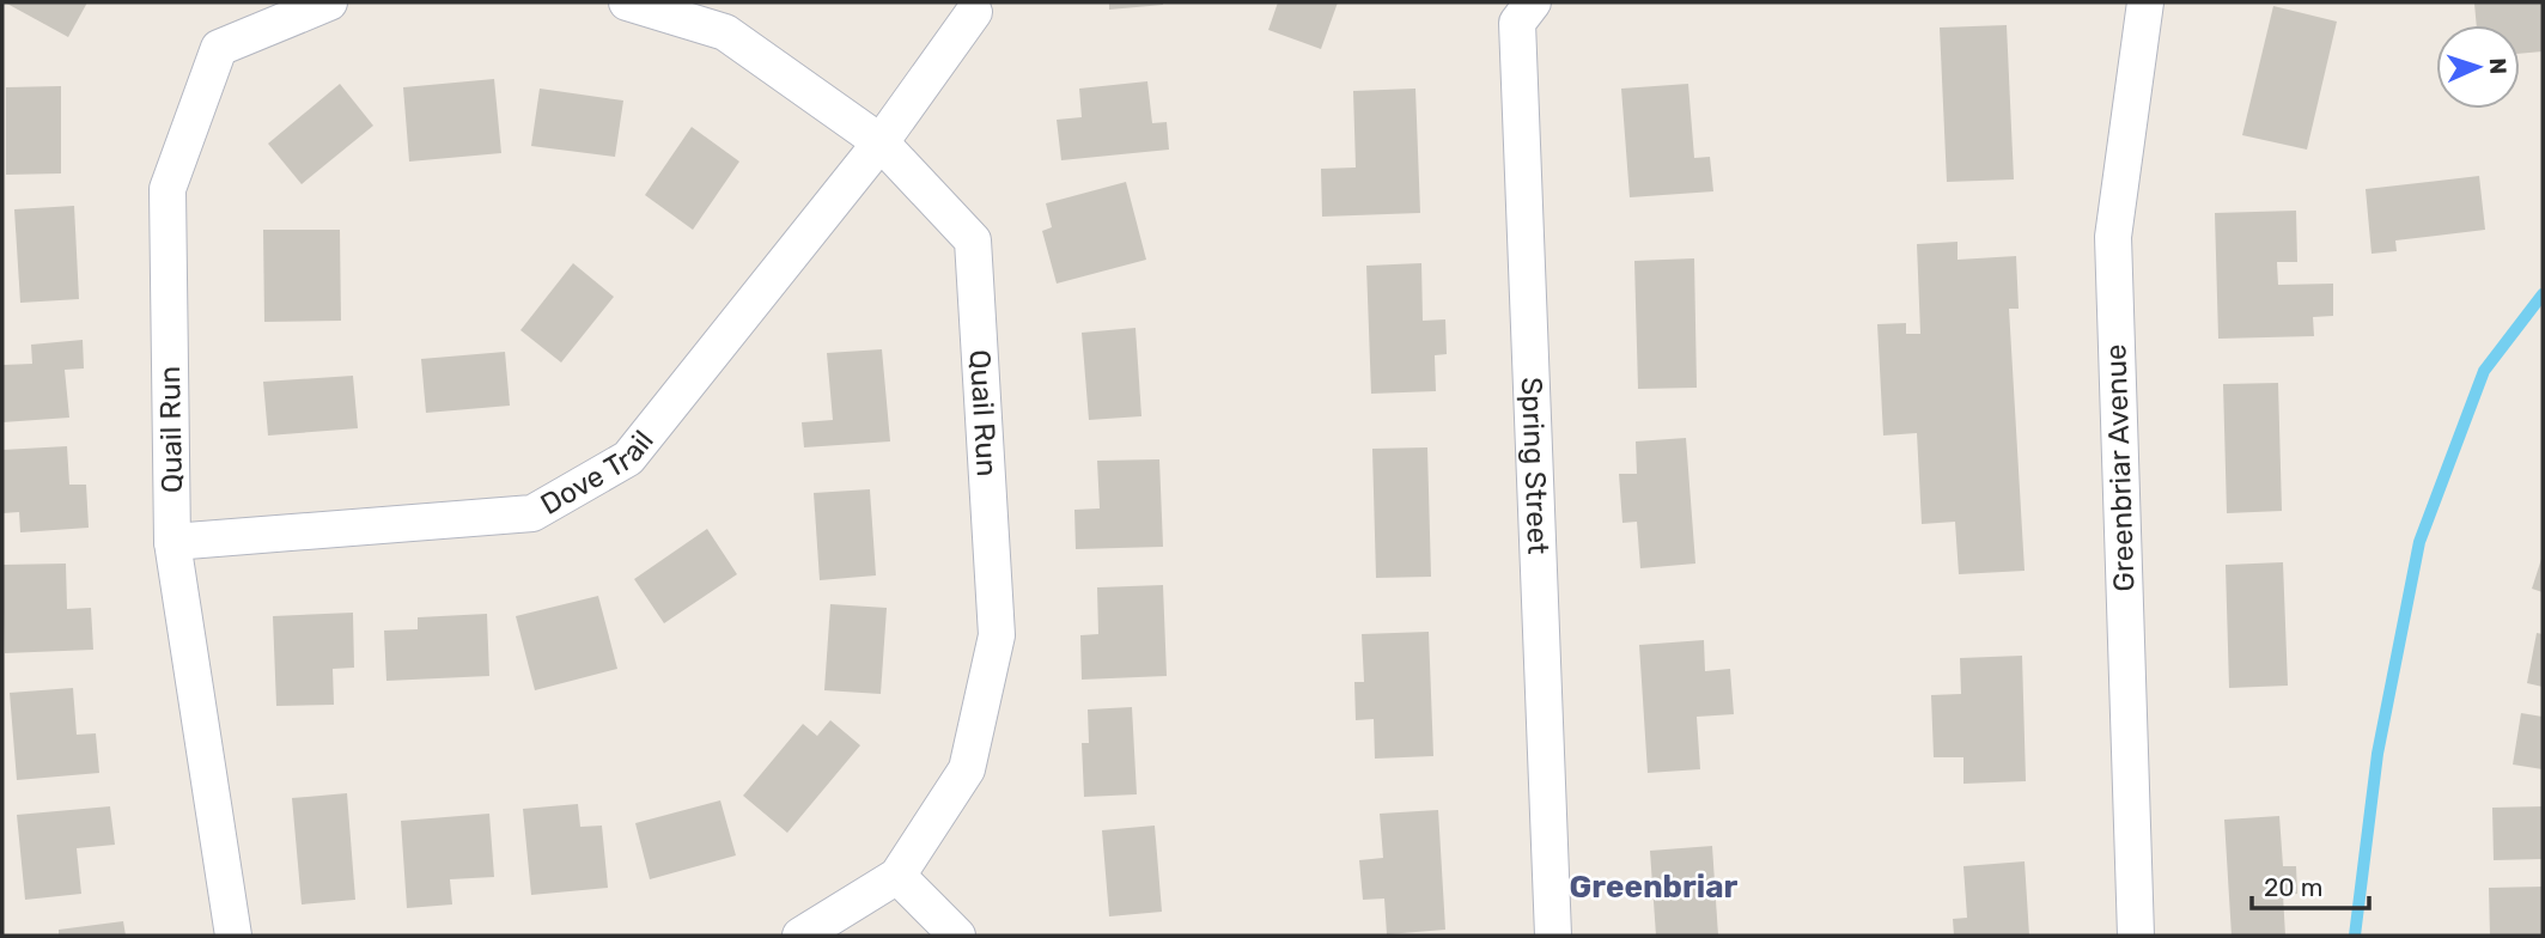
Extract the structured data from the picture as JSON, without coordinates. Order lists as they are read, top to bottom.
{
  "streets": {
    "street": [
      "Quail Run",
      "Spring Street",
      "Dove Trail",
      "Greenbriar Avenue"
    ]
  },
  "crossings": [
    ["Quail Run", "Dove Trail"]
  ],
  "districts": ["Greenbriar"],
  "scale_bar": "20 m",
  "north": "right"
}
